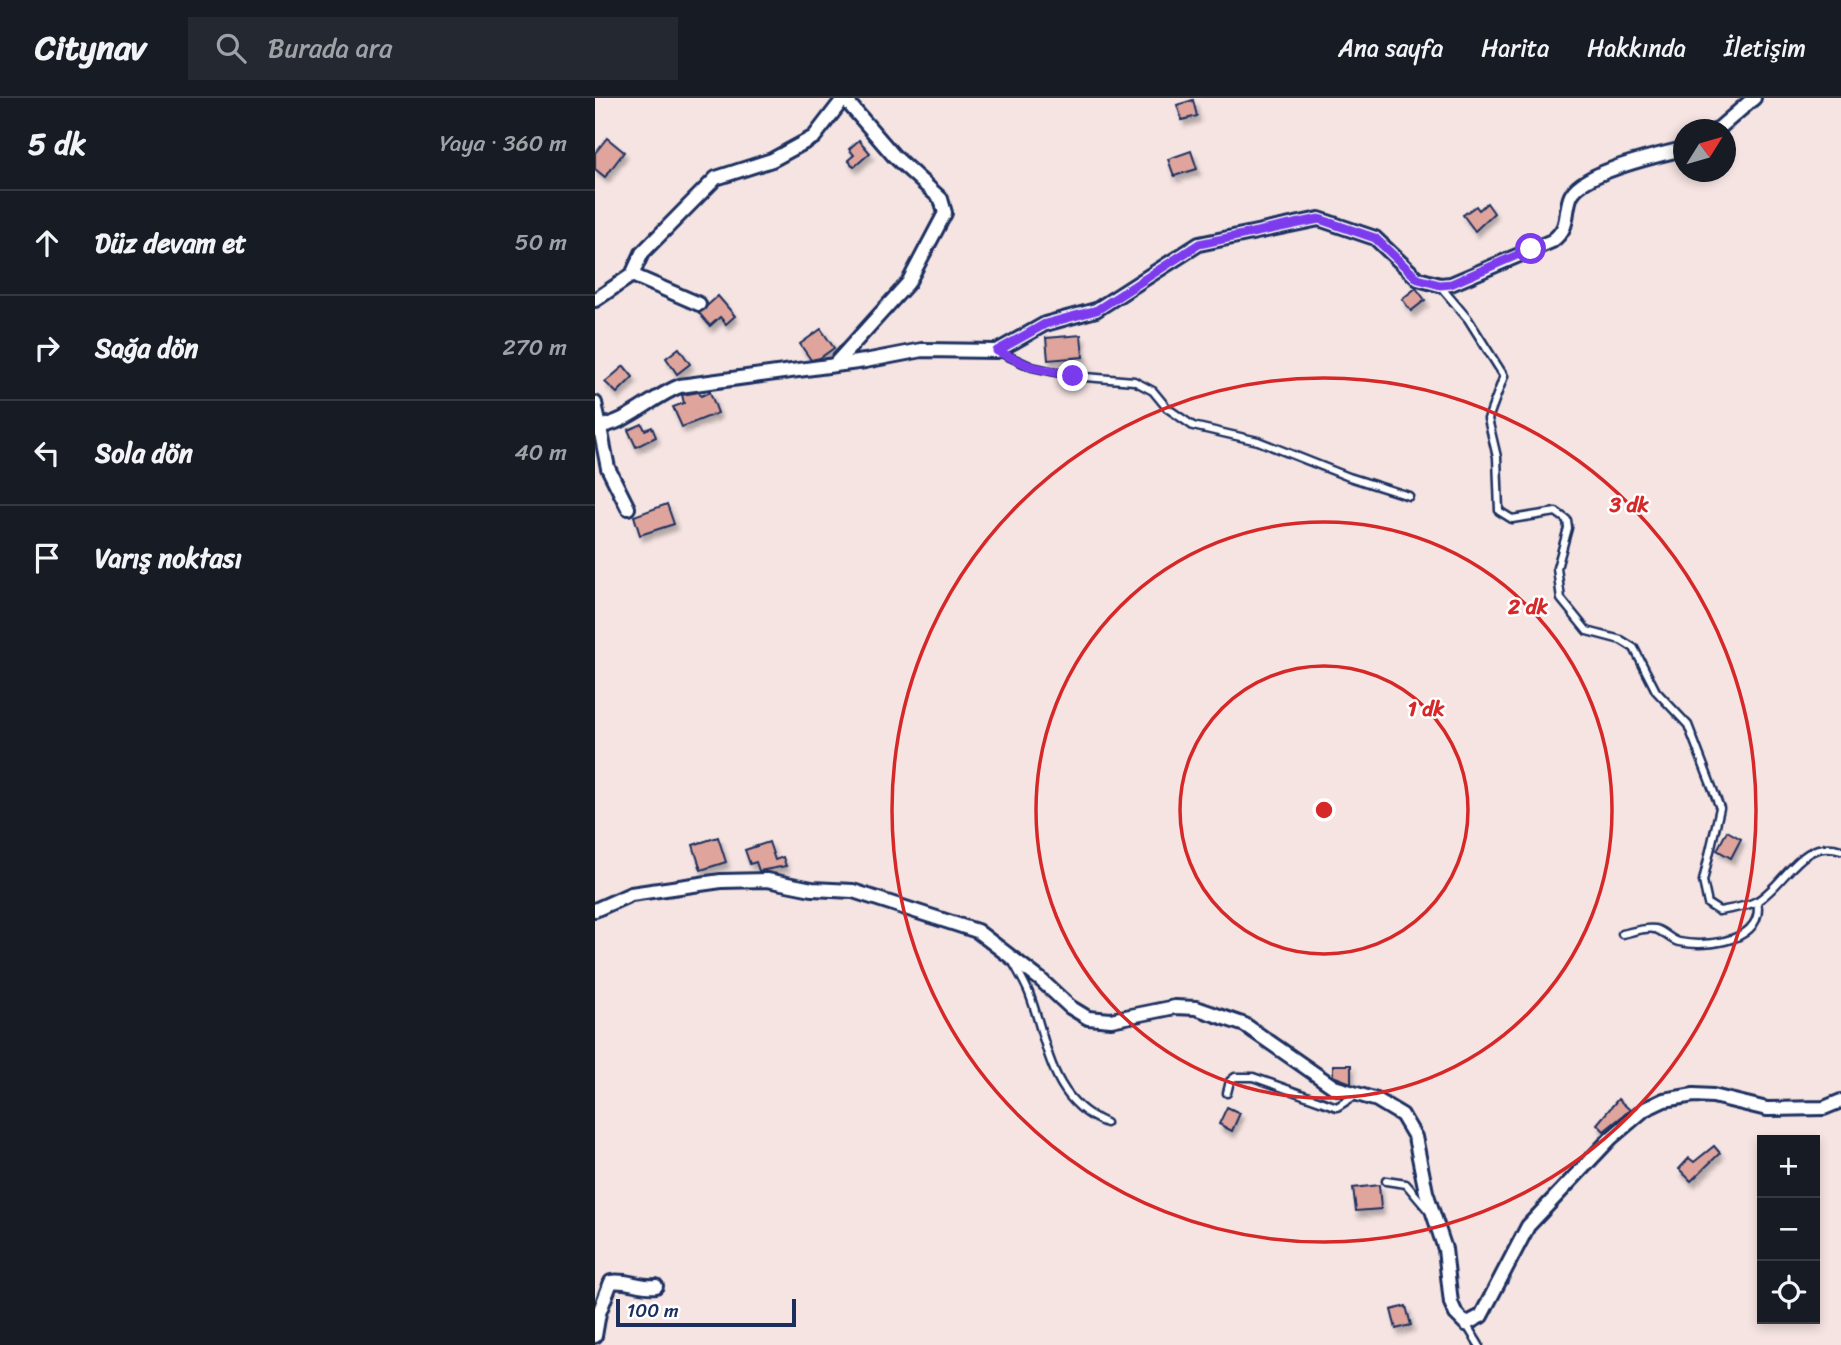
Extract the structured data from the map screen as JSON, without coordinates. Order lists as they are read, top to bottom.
{
  "scale_bar": "100 m",
  "north": "top right",
  "page": {
    "header": "Citynav",
    "search": "Burada ara",
    "nav": [
      "Ana sayfa",
      "Harita",
      "Hakkında",
      "İletişim"
    ],
    "heading": ["5 dk", "Yaya · 360 m"],
    "list": [
      ["Düz devam et", "50 m"],
      ["Sağa dön", "270 m"],
      ["Sola dön", "40 m"],
      "Varış noktası"
    ],
    "map_buttons": ["+", "−"],
    "scale": "100 m"
  },
  "rings": ["3 dk", "2 dk", "1 dk"]
}
